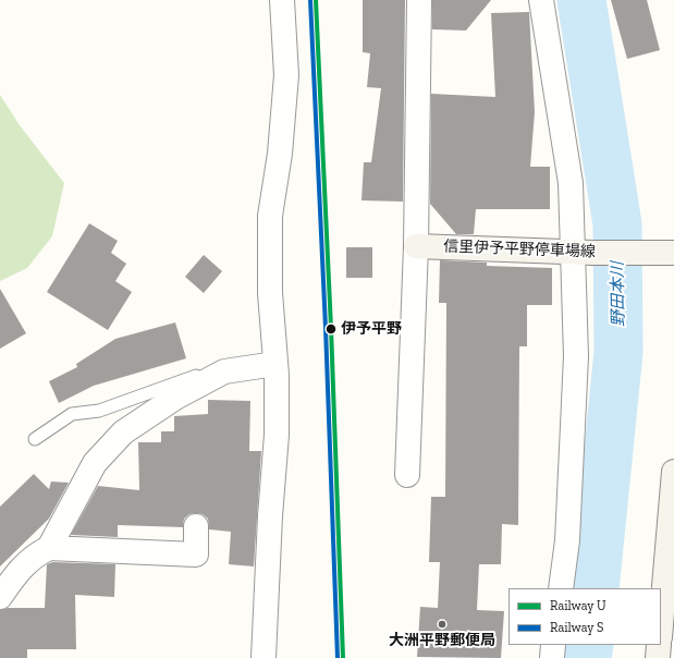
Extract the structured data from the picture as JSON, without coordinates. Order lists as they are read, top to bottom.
{
  "streets": {
    "main road": ["信里伊予平野停車場線"]
  },
  "water": ["野田本川"],
  "places": ["伊予平野", "大洲平野郵便局"],
  "lines": ["rail line U", "rail line S"],
  "legend": ["Railway U", "Railway S"]
}
